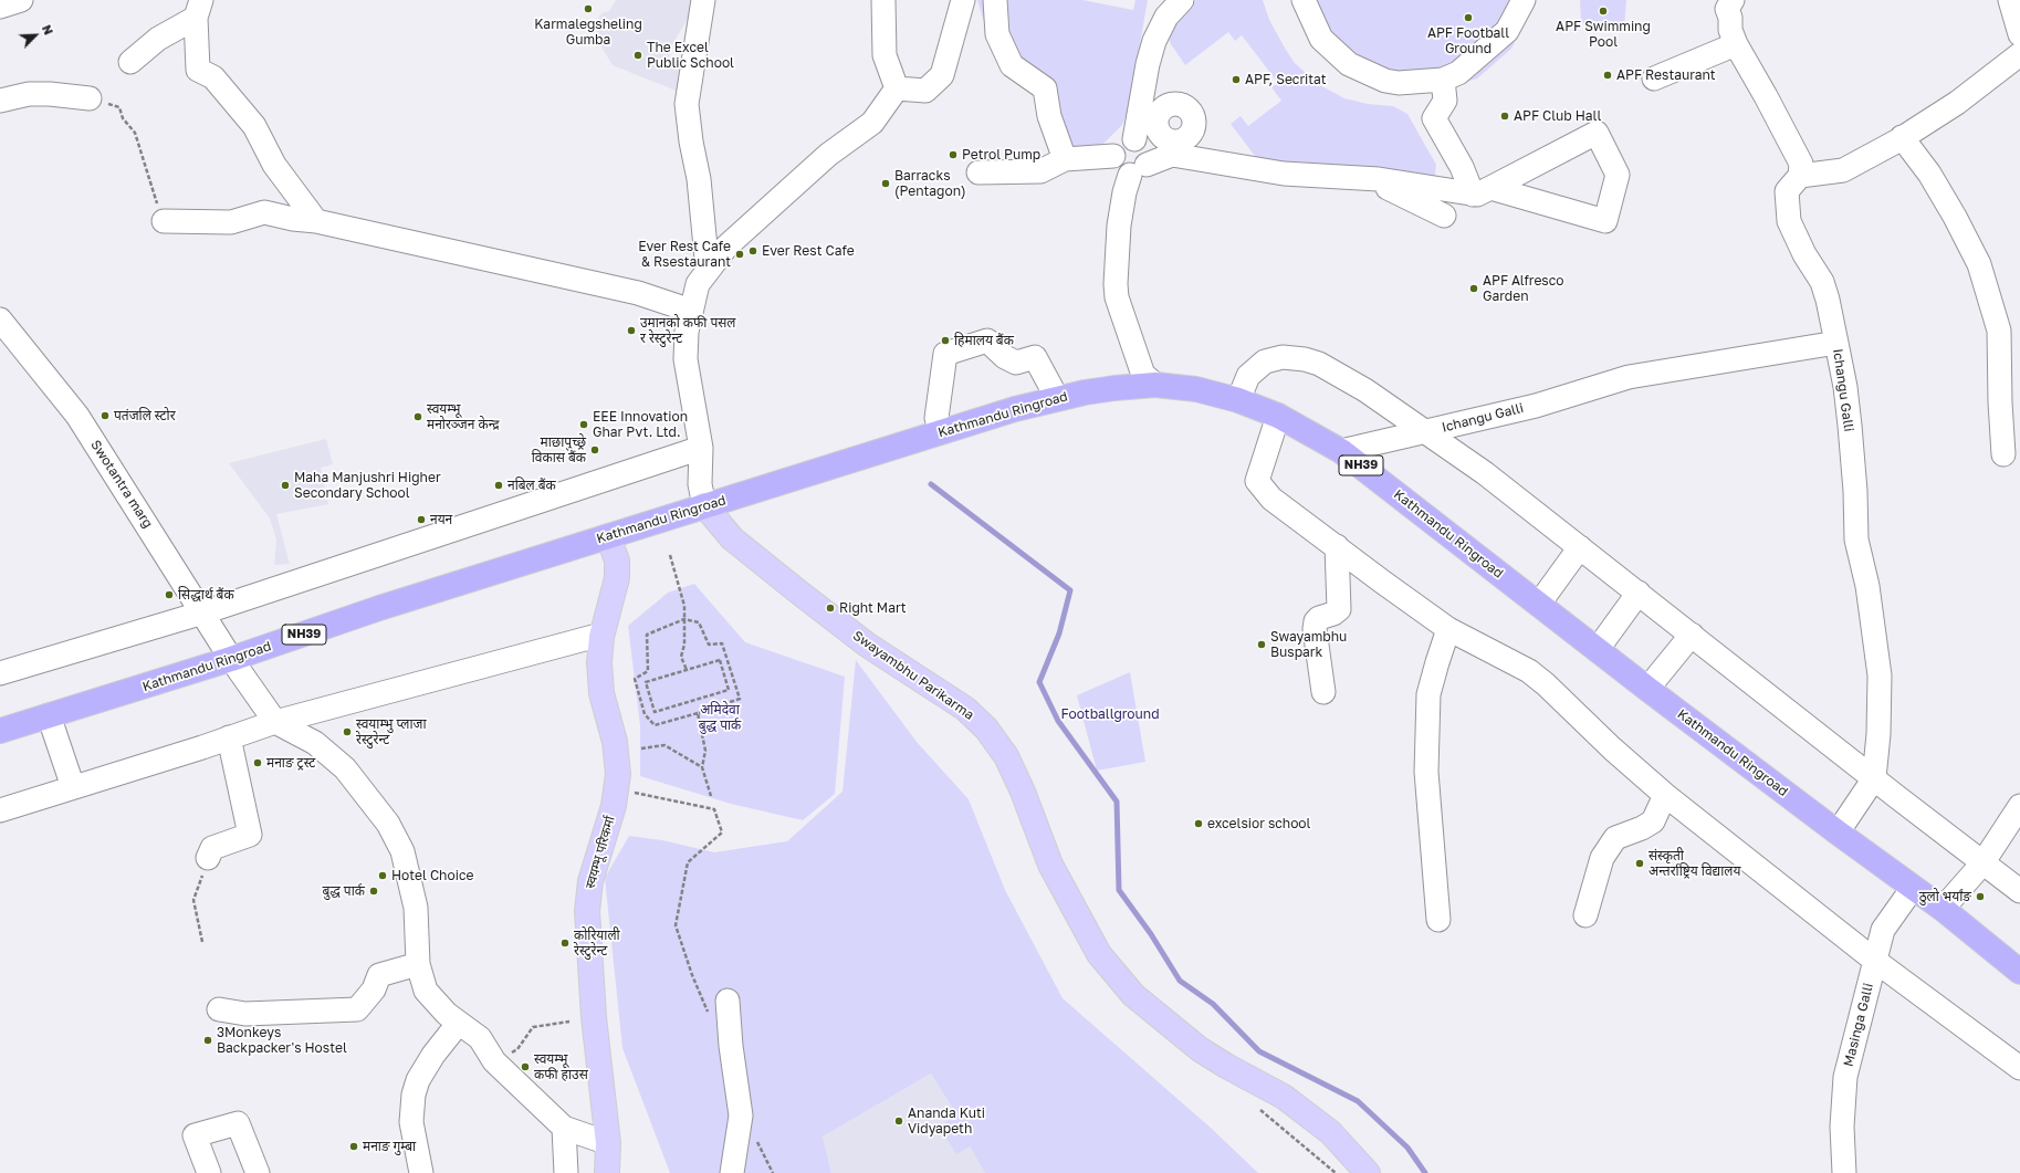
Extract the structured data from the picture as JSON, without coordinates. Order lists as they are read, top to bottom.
{
  "streets": {
    "highway": ["Kathmandu Ringroad", "NH39"],
    "main road": ["Swayambhu Parikarma", "स्वयम्भू परिकर्मा"],
    "street": ["Ichangu Galli", "Swotantra marg", "Masinga Galli"]
  },
  "crossings": [
    ["Ichangu Galli", "Kathmandu Ringroad"],
    ["Kathmandu Ringroad", "Swotantra marg"],
    ["Kathmandu Ringroad", "Swayambhu Parikarma"],
    ["Kathmandu Ringroad", "स्वयम्भू परिकर्मा"],
    ["Kathmandu Ringroad", "Masinga Galli"]
  ],
  "parks": ["अमिदेवा बुद्ध पार्क", "Footballground"],
  "places": [
    "Karmalegsheling Gumba",
    "APF Swimming Pool",
    "APF Football Ground",
    "The Excel Public School",
    "APF Restaurant",
    "APF, Secritat",
    "APF Club Hall",
    "Petrol Pump",
    "Barracks (Pentagon)",
    "Ever Rest Cafe",
    "Ever Rest Cafe & Rsestaurant",
    "APF Alfresco Garden",
    "उमानको कफी पसल र रेस्टुरेन्ट",
    "हिमालय बैंक",
    "पतंजलि स्टोर",
    "स्वयम्भू मनोरञ्जन केन्द्र",
    "EEE Innovation Ghar Pvt. Ltd.",
    "माछापुच्छ्रे विकास बैंक",
    "Maha Manjushri Higher Secondary School",
    "नबिल बैंक",
    "नयन",
    "सिद्धार्थ बैंक",
    "Right Mart",
    "Swayambhu Buspark",
    "स्वयाम्भु प्लाजा रेस्टुरेन्ट",
    "मनाङ ट्रस्ट",
    "excelsior school",
    "संस्कृती अन्तर्राष्ट्रिय विद्यालय",
    "Hotel Choice",
    "बुद्ध पार्क",
    "ठुलो भर्यांङ",
    "कोरियाली रेस्टुरेन्ट",
    "3Monkeys Backpacker's Hostel",
    "स्वयम्भू कफी हाउस",
    "Ananda Kuti Vidyapeth",
    "मनाङ गुम्बा"
  ],
  "north": "top right"
}
